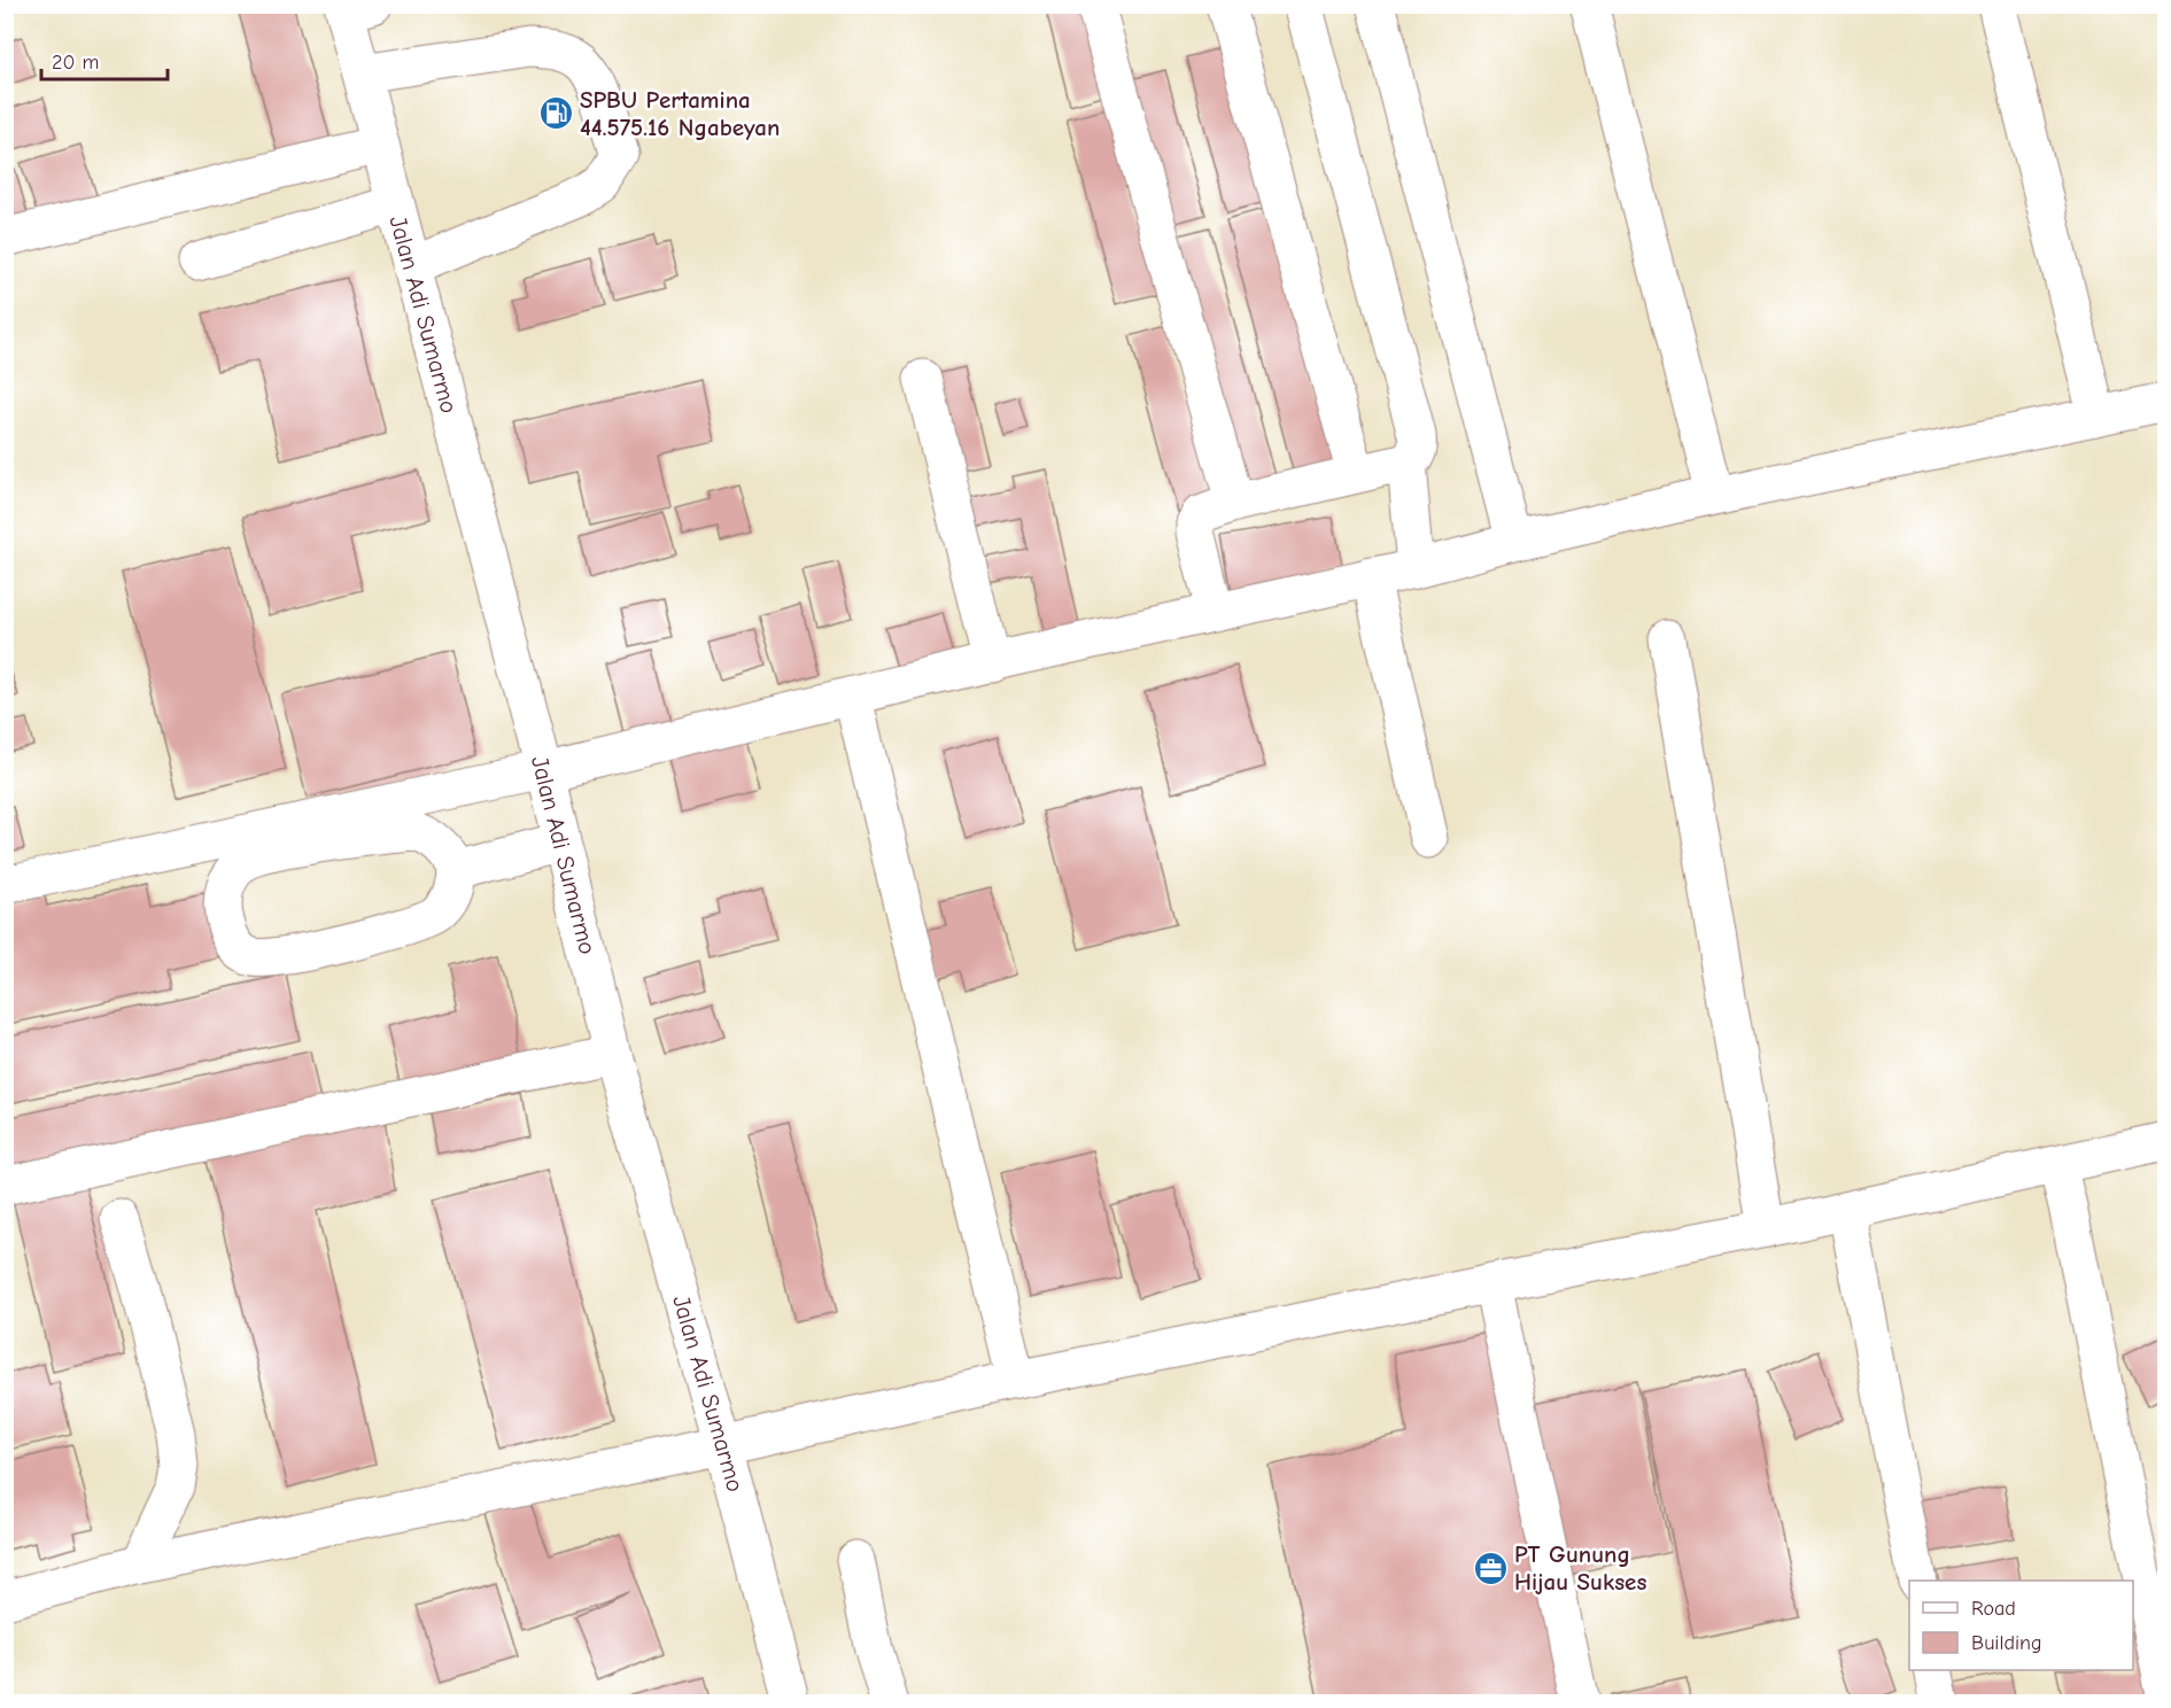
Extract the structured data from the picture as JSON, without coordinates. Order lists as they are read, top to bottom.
{
  "streets": {
    "street": ["Jalan Adi Sumarmo"]
  },
  "places": {
    "fuel station": ["SPBU Pertamina 44.575.16 Ngabeyan"],
    "office": ["PT Gunung Hijau Sukses"]
  },
  "legend": ["Road", "Building"],
  "scale_bar": "20 m"
}
